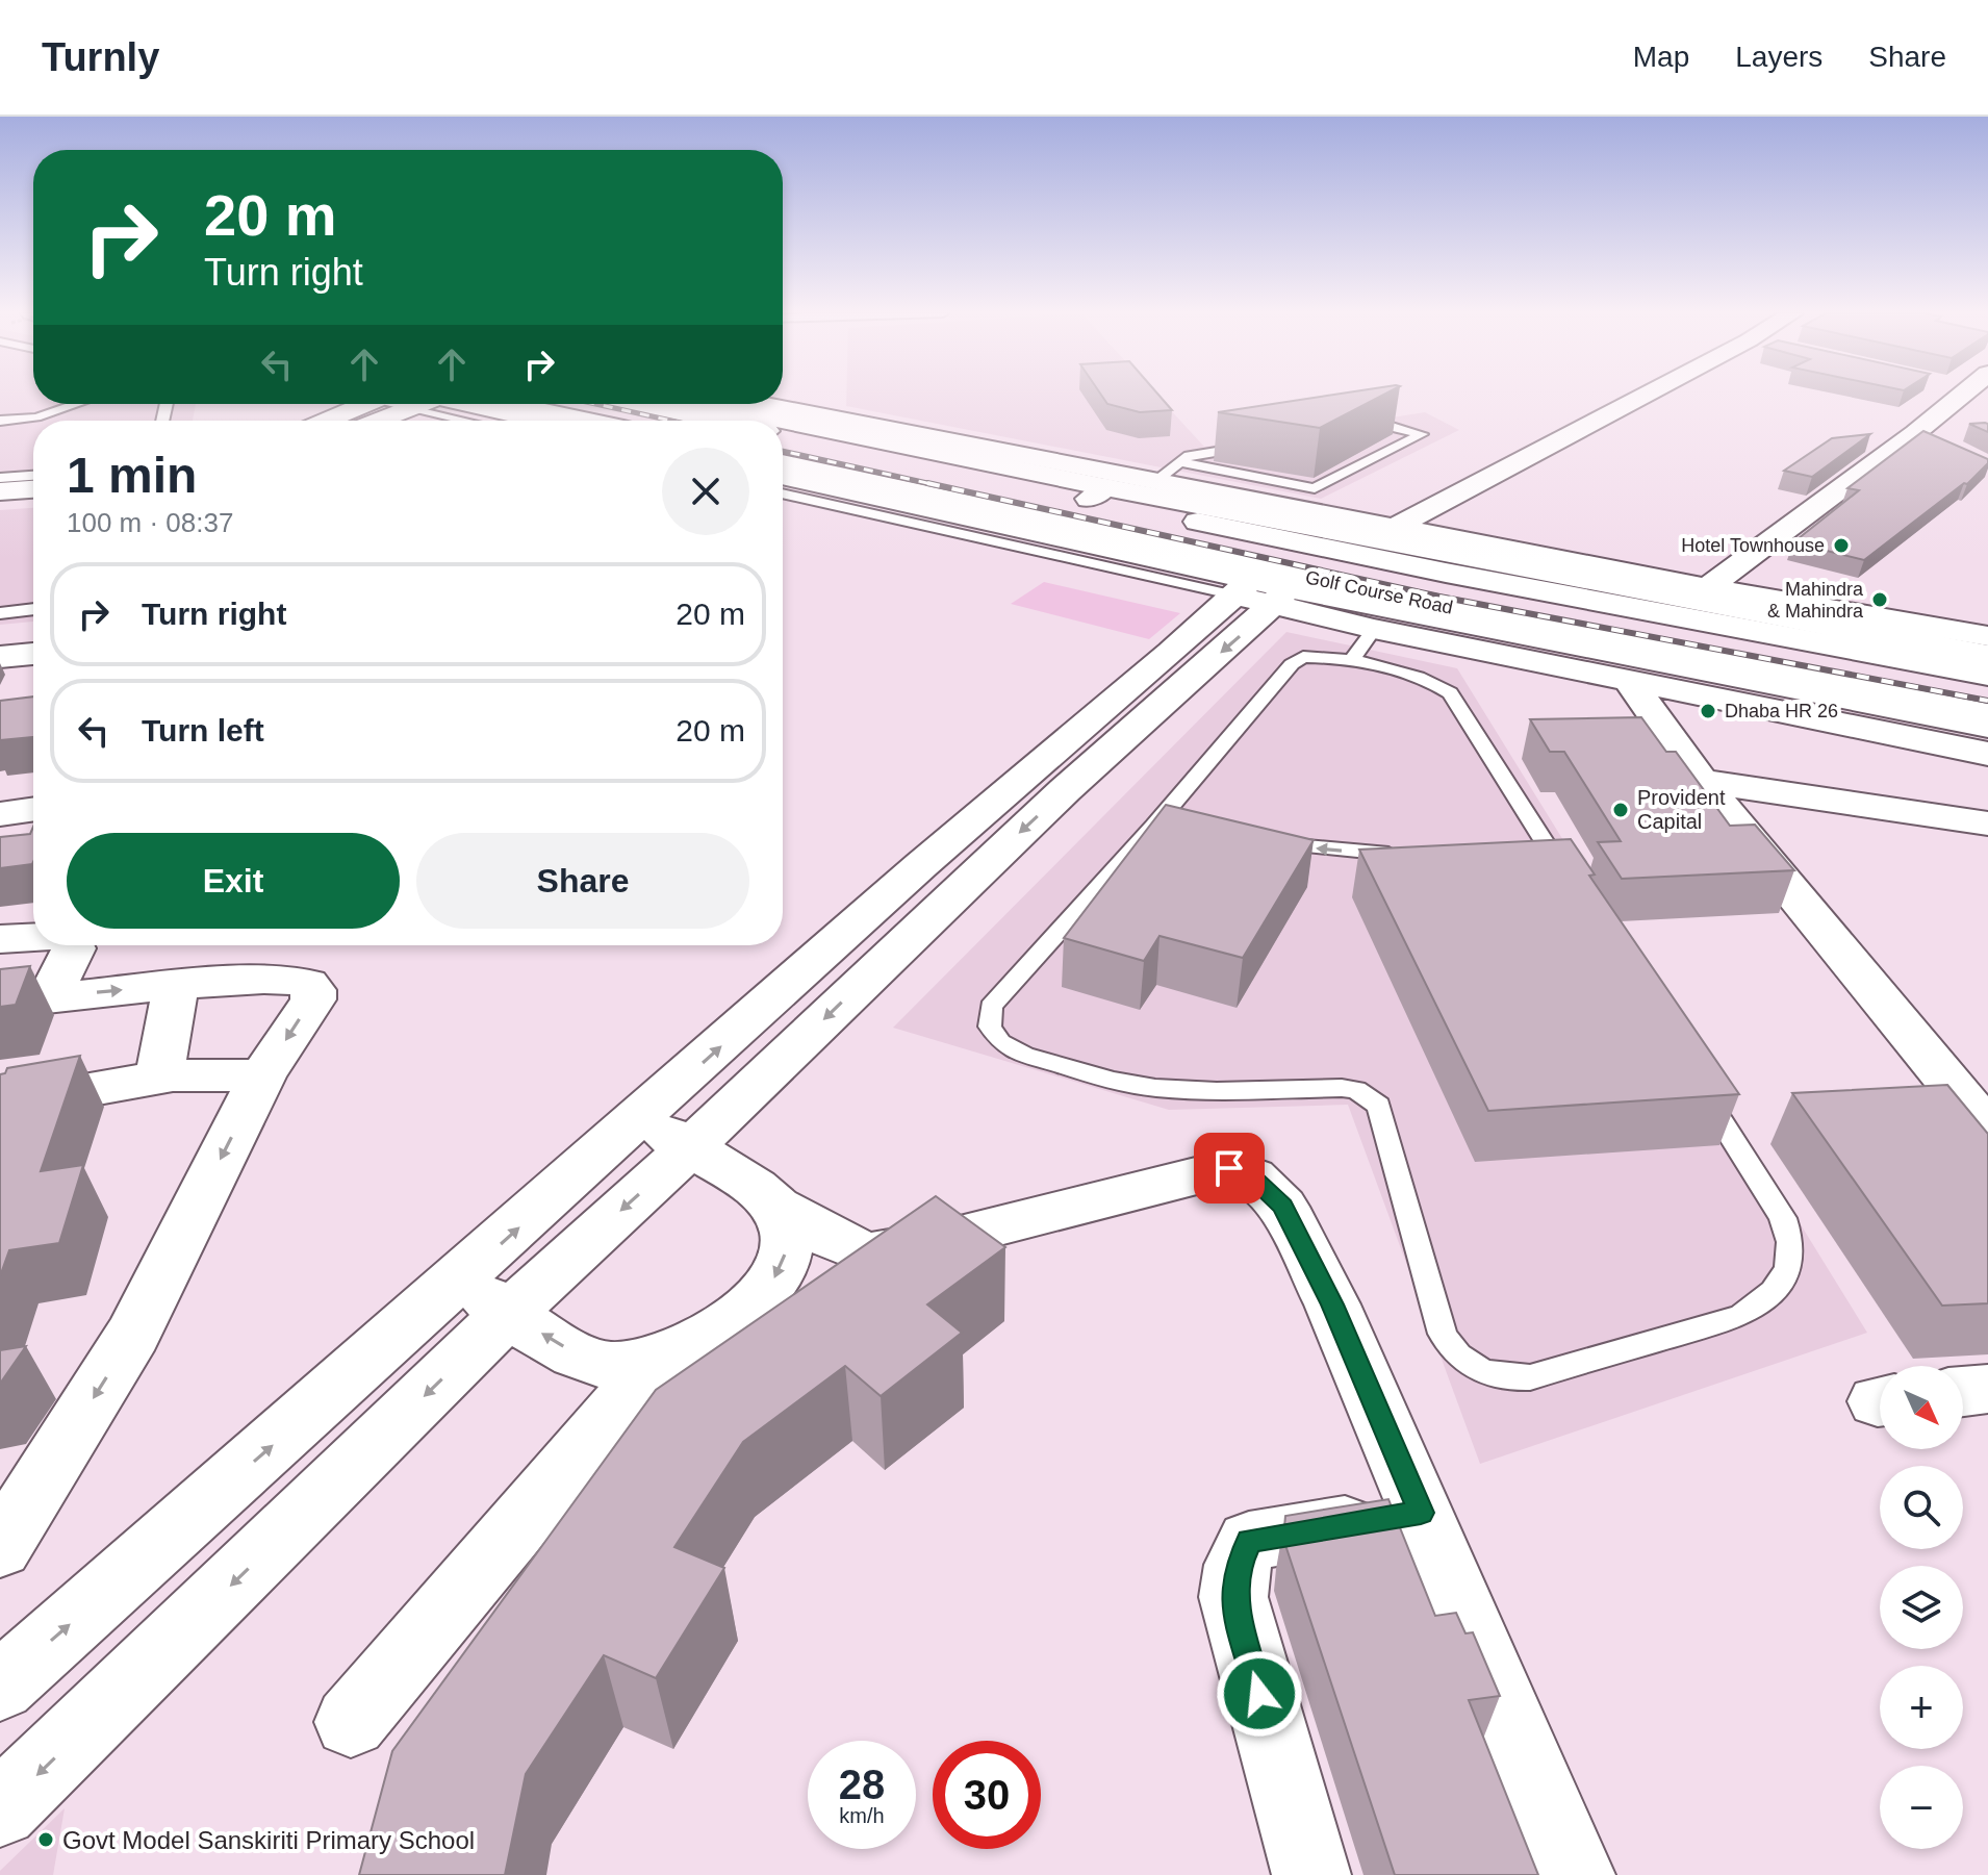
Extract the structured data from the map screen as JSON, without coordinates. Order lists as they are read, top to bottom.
{
  "streets": {
    "street": ["Golf Course Road"]
  },
  "places": [
    "Hotel Townhouse",
    "Mahindra & Mahindra",
    "Dhaba HR 26",
    "Provident Capital",
    "Govt Model Sanskiriti Primary School"
  ],
  "north": "bottom right",
  "page": {
    "header": "Turnly",
    "nav": ["Map", "Layers", "Share"],
    "turn": ["20 m", "Turn right"],
    "heading": ["1 min", "100 m · 08:37"],
    "list": [
      {
        "name": "Turn right",
        "value": "20 m"
      },
      {
        "name": "Turn left",
        "value": "20 m"
      }
    ],
    "buttons": ["Exit", "Share"],
    "map_buttons": ["+", "−"],
    "speed": "28 km/h",
    "limit": "30"
  }
}
